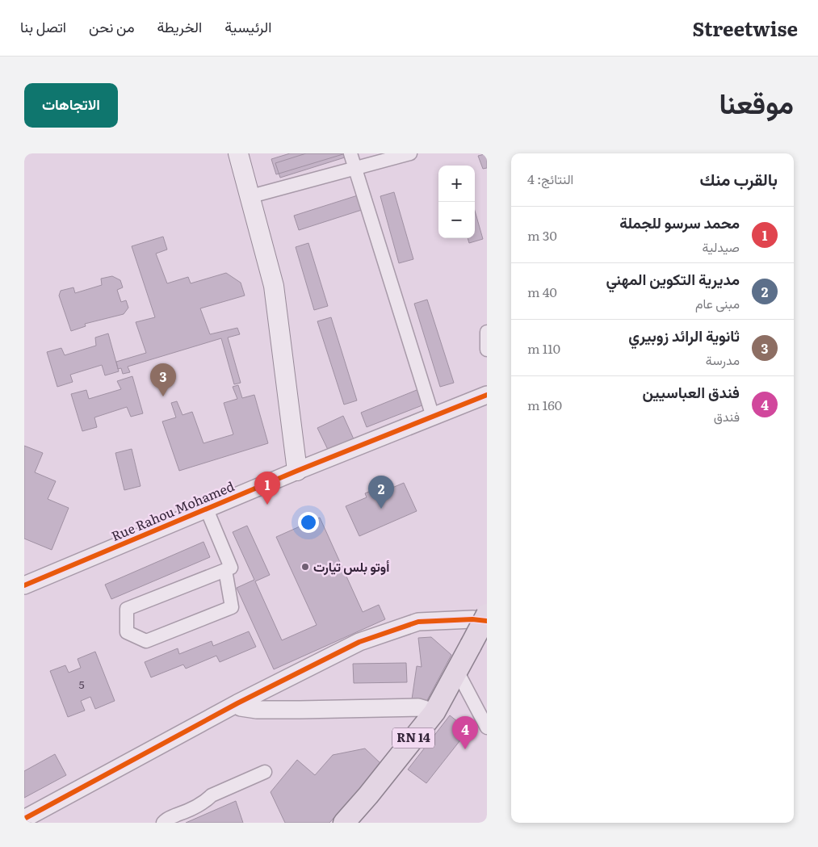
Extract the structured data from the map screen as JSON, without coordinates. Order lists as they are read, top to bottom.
{
  "streets": {
    "main road": ["RN 14"],
    "street": ["Rue Rahou Mohamed"]
  },
  "places": ["أوتو بلس تيارت"],
  "house_numbers": ["5"],
  "page": {
    "header": "Streetwise",
    "nav": [
      "الرئيسية",
      "الخريطة",
      "من نحن",
      "اتصل بنا"
    ],
    "title": "موقعنا",
    "buttons": "الاتجاهات",
    "heading": ["بالقرب منك", "النتائج: 4"],
    "map_buttons": ["+", "−"],
    "list": [
      {
        "mark": "1",
        "name": "محمد سرسو للجملة",
        "note": "صيدلية",
        "value": "30 m"
      },
      {
        "mark": "2",
        "name": "مديرية التكوين المهني",
        "note": "مبنى عام",
        "value": "40 m"
      },
      {
        "mark": "3",
        "name": "ثانوية الرائد زوبيري",
        "note": "مدرسة",
        "value": "110 m"
      },
      {
        "mark": "4",
        "name": "فندق العباسيين",
        "note": "فندق",
        "value": "160 m"
      }
    ],
    "pins": [
      "3",
      "1",
      "2",
      "4"
    ]
  }
}
